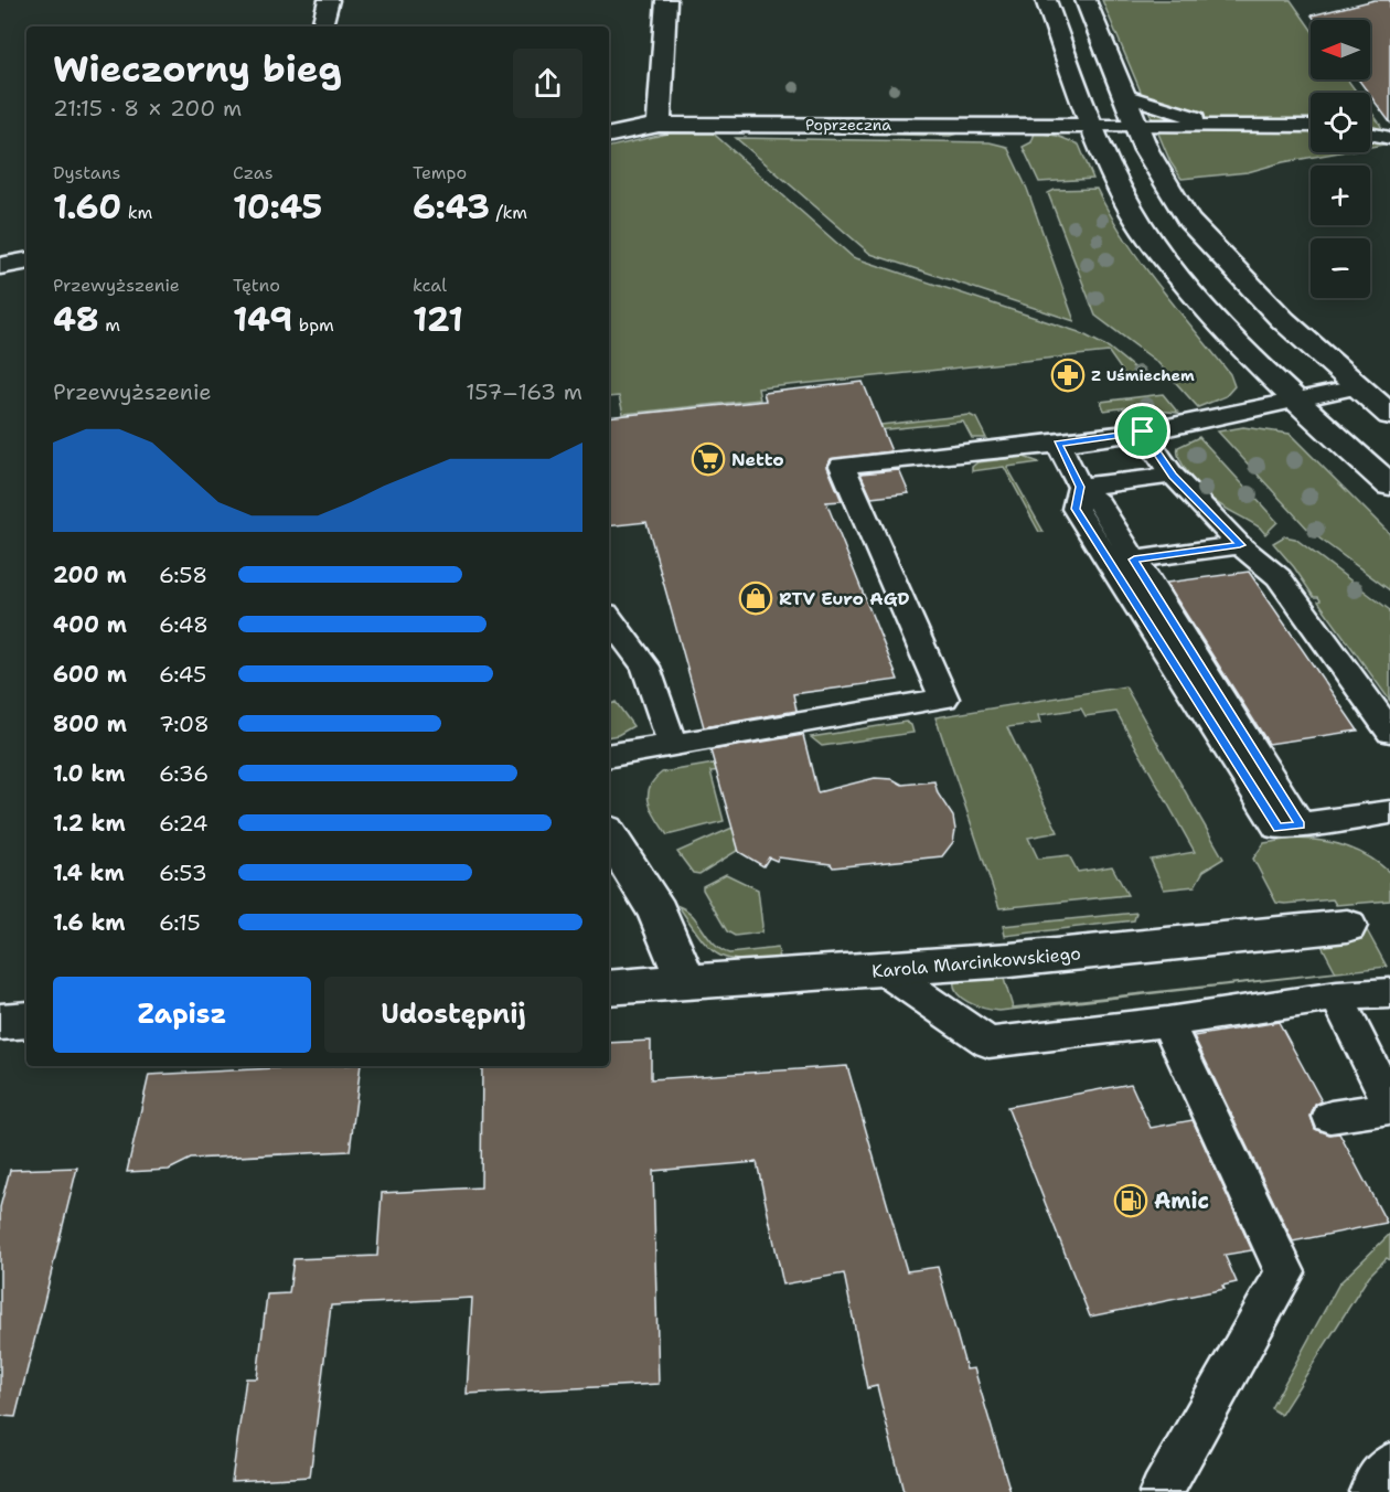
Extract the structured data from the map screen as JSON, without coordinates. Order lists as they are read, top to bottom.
{
  "streets": {
    "main road": ["Poprzeczna", "Karola Marcinkowskiego"]
  },
  "places": {
    "pharmacy": ["Z Uśmiechem"],
    "supermarket": ["Netto"],
    "shop": ["RTV Euro AGD"],
    "fuel station": ["Amic"]
  },
  "north": "left",
  "page": {
    "map_buttons": ["+", "−"],
    "heading": ["Wieczorny bieg", "21:15 · 8 × 200 m"],
    "stats": [
      ["Dystans", "1.60 km"],
      ["Czas", "10:45"],
      ["Tempo", "6:43 /km"],
      ["Przewyższenie", "48 m"],
      ["Tętno", "149 bpm"],
      ["kcal", "121"]
    ],
    "chart": ["Przewyższenie", "157–163 m"],
    "list": [
      {
        "name": "200 m",
        "note": "6:58"
      },
      {
        "name": "400 m",
        "note": "6:48"
      },
      {
        "name": "600 m",
        "note": "6:45"
      },
      {
        "name": "800 m",
        "note": "7:08"
      },
      {
        "name": "1.0 km",
        "note": "6:36"
      },
      {
        "name": "1.2 km",
        "note": "6:24"
      },
      {
        "name": "1.4 km",
        "note": "6:53"
      },
      {
        "name": "1.6 km",
        "note": "6:15"
      }
    ],
    "buttons": ["Zapisz", "Udostępnij"]
  }
}
